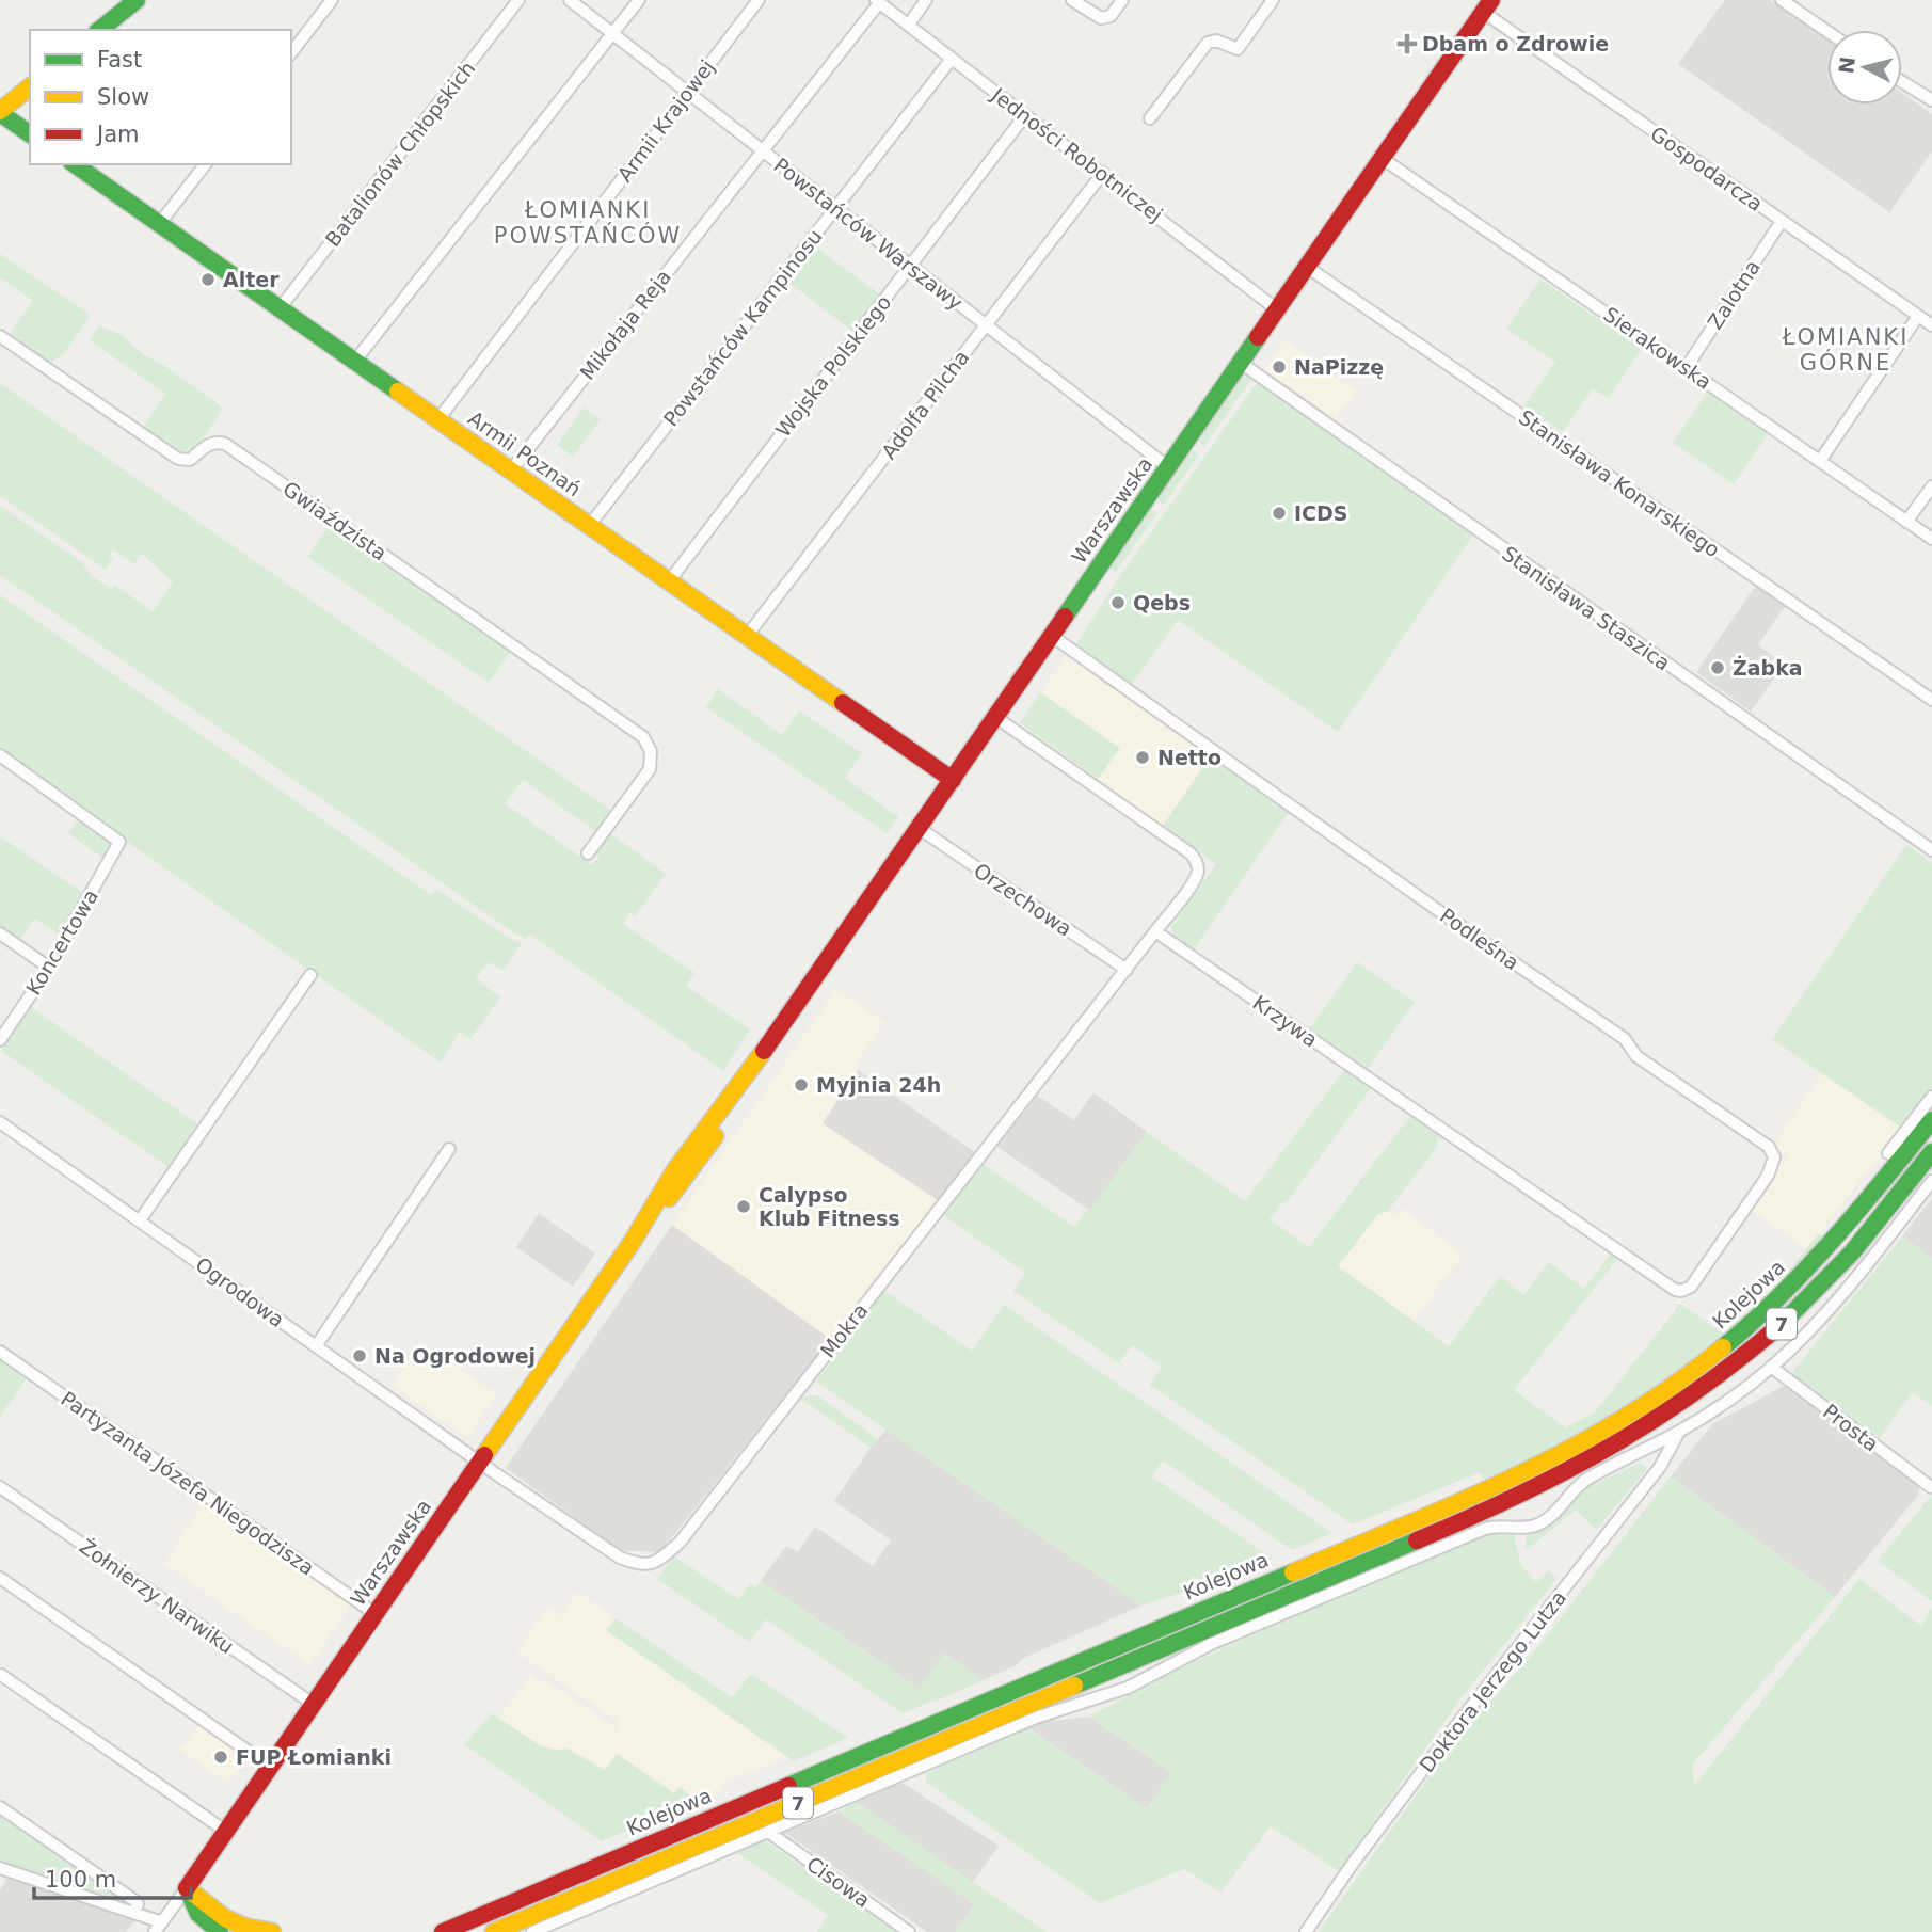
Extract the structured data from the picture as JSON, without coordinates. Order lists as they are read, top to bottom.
{
  "streets": {
    "main road": [
      "Armii Poznań",
      "Warszawska",
      "Kolejowa",
      "7"
    ],
    "street": [
      "Armii Krajowej",
      "Batalionów Chłopskich",
      "Jedności Robotniczej",
      "Gospodarcza",
      "Powstańców Warszawy",
      "Zalotna",
      "Mikołaja Reja",
      "Powstańców Kampinosu",
      "Sierakowska",
      "Wojska Polskiego",
      "Adolfa Pilcha",
      "Stanisława Konarskiego",
      "Gwiaździsta",
      "Stanisława Staszica",
      "Orzechowa",
      "Podleśna",
      "Koncertowa",
      "Krzywa",
      "Ogrodowa",
      "Mokra",
      "Prosta",
      "Partyzanta Józefa Niegodzisza",
      "Żołnierzy Narwiku",
      "Doktora Jerzego Lutza",
      "Cisowa"
    ]
  },
  "crossings": [
    ["Armii Krajowej", "Powstańców Warszawy"],
    ["Armii Krajowej", "Armii Poznań"],
    ["Batalionów Chłopskich", "Armii Poznań"],
    ["Jedności Robotniczej", "Mikołaja Reja"],
    ["Jedności Robotniczej", "Powstańców Kampinosu"],
    ["Jedności Robotniczej", "Wojska Polskiego"],
    ["Jedności Robotniczej", "Adolfa Pilcha"],
    ["Jedności Robotniczej", "Warszawska"],
    ["Gospodarcza", "Zalotna"],
    ["Gospodarcza", "Warszawska"],
    ["Powstańców Warszawy", "Mikołaja Reja"],
    ["Powstańców Warszawy", "Powstańców Kampinosu"],
    ["Powstańców Warszawy", "Wojska Polskiego"],
    ["Powstańców Warszawy", "Adolfa Pilcha"],
    ["Powstańców Warszawy", "Warszawska"],
    ["Zalotna", "Sierakowska"],
    ["Mikołaja Reja", "Armii Poznań"],
    ["Powstańców Kampinosu", "Armii Poznań"],
    ["Sierakowska", "Warszawska"],
    ["Wojska Polskiego", "Armii Poznań"],
    ["Adolfa Pilcha", "Armii Poznań"],
    ["Armii Poznań", "Warszawska"],
    ["Stanisława Konarskiego", "Warszawska"],
    ["Warszawska", "Stanisława Staszica"],
    ["Warszawska", "Orzechowa"],
    ["Warszawska", "Podleśna"],
    ["Warszawska", "Ogrodowa"],
    ["Warszawska", "Mokra"],
    ["Warszawska", "Partyzanta Józefa Niegodzisza"],
    ["Warszawska", "Żołnierzy Narwiku"],
    ["Orzechowa", "Mokra"],
    ["Podleśna", "Krzywa"],
    ["Krzywa", "Mokra"],
    ["Ogrodowa", "Mokra"]
  ],
  "districts": ["ŁOMIANKI POWSTAŃCÓW", "ŁOMIANKI GÓRNE"],
  "places": {
    "health": ["Dbam o Zdrowie"],
    "other": [
      "Alter",
      "NaPizzę",
      "ICDS",
      "Qebs",
      "Żabka",
      "Netto",
      "Myjnia 24h",
      "Calypso Klub Fitness",
      "Na Ogrodowej",
      "FUP Łomianki"
    ]
  },
  "legend": ["Fast", "Slow", "Jam"],
  "scale_bar": "100 m",
  "north": "left"
}
